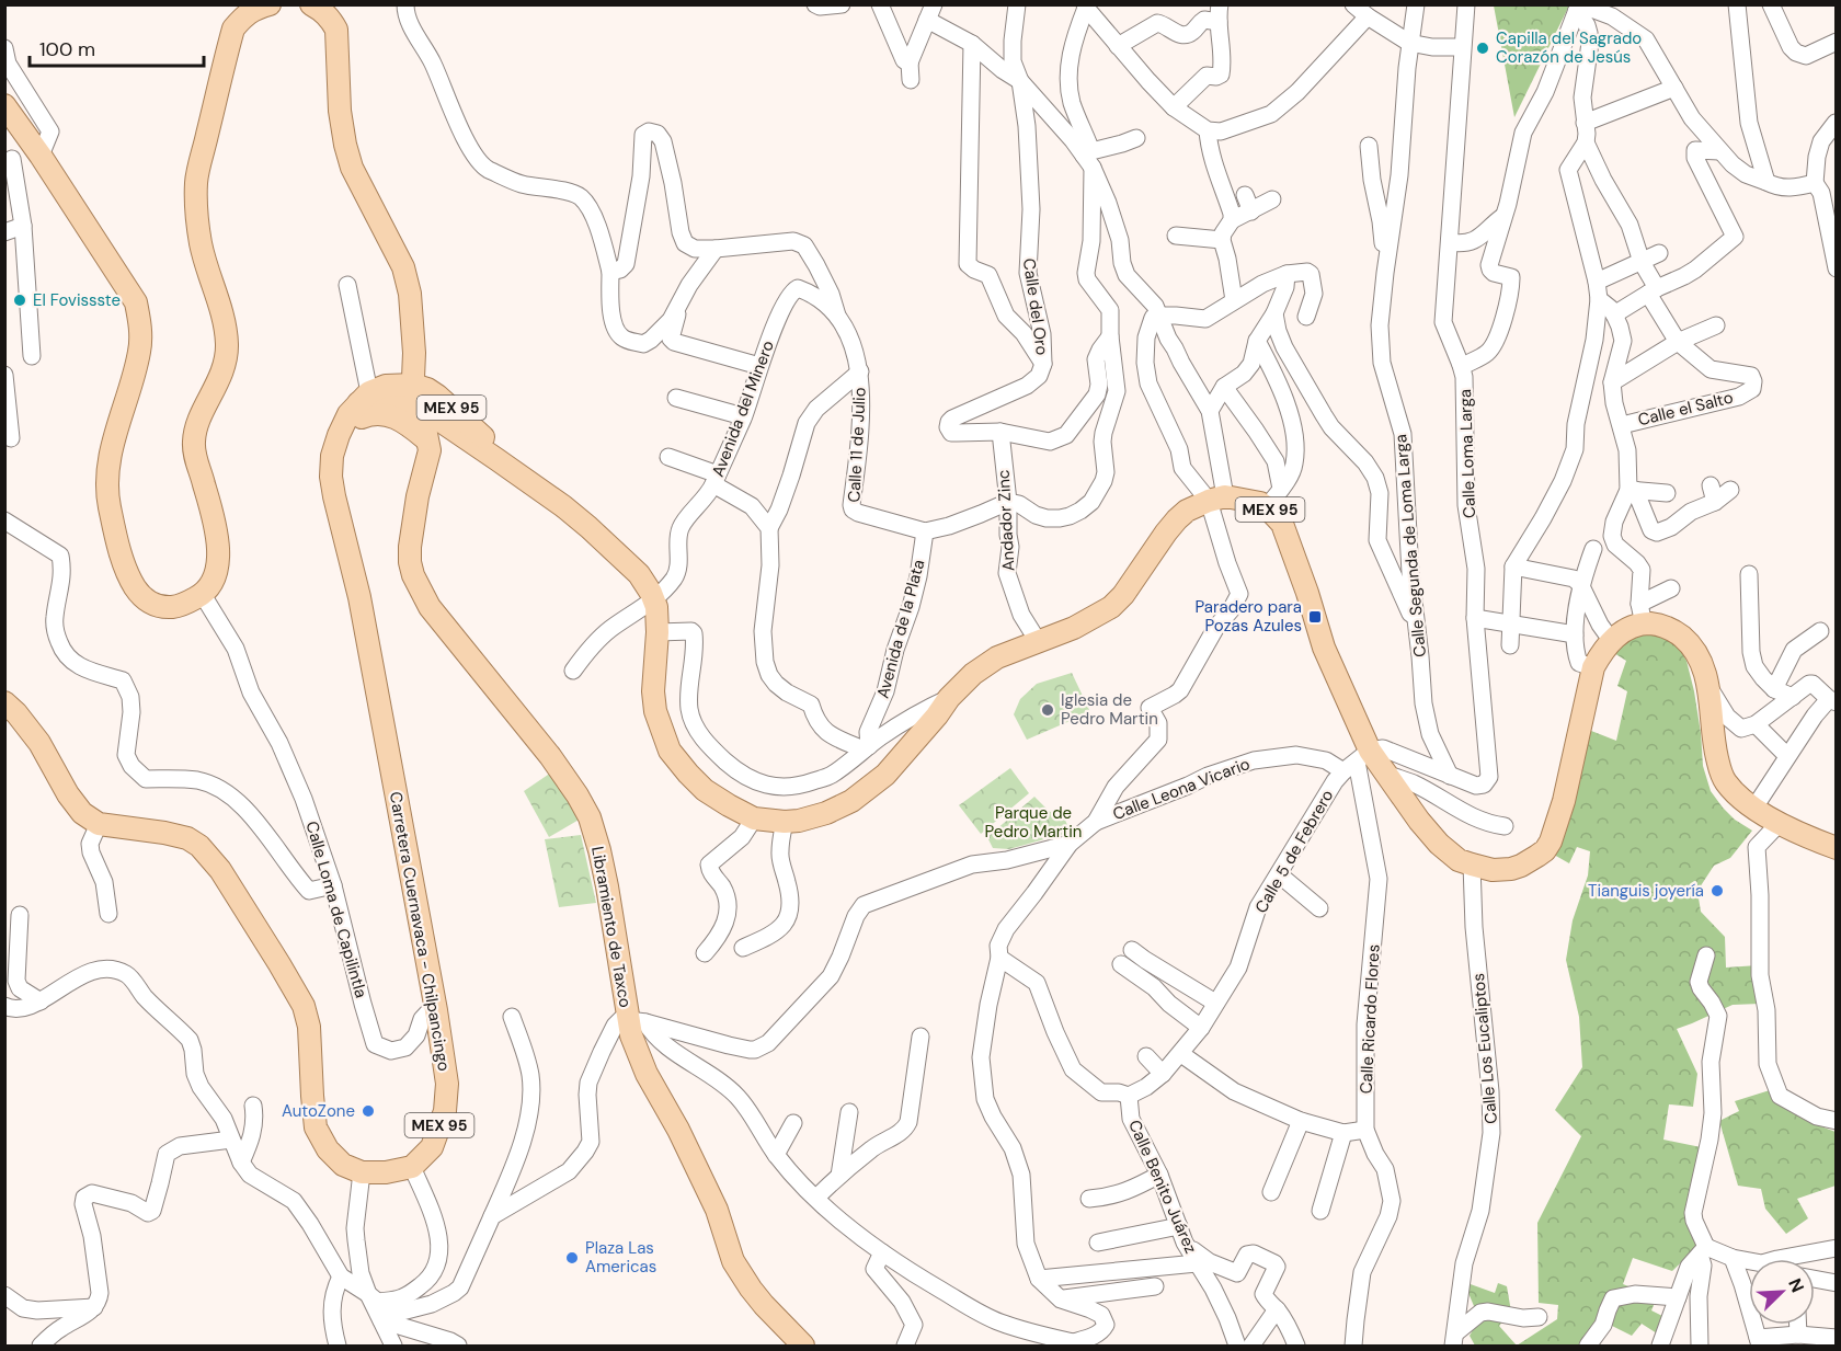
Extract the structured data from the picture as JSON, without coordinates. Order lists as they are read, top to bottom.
{
  "streets": {
    "main road": ["MEX 95", "Libramiento de Taxco", "Carretera Cuernavaca - Chilpancingo"],
    "street": [
      "Calle del Oro",
      "Avenida del Minero",
      "Calle el Salto",
      "Calle 11 de Julio",
      "Calle Loma Larga",
      "Andador Zinc",
      "Calle Segunda de Loma Larga",
      "Avenida de la Plata",
      "Calle Leona Vicario",
      "Calle 5 de Febrero",
      "Calle Loma de Capilintla",
      "Calle Ricardo Flores",
      "Calle Los Eucaliptos",
      "Calle Benito Juárez"
    ]
  },
  "crossings": [
    ["Calle del Oro", "Andador Zinc"],
    ["MEX 95", "Avenida del Minero"],
    ["MEX 95", "Andador Zinc"],
    ["MEX 95", "Calle Leona Vicario"],
    ["MEX 95", "Calle 5 de Febrero"],
    ["MEX 95", "Carretera Cuernavaca - Chilpancingo"],
    ["MEX 95", "Calle Ricardo Flores"],
    ["MEX 95", "Calle Los Eucaliptos"],
    ["Avenida del Minero", "Calle 11 de Julio"],
    ["Calle 11 de Julio", "Avenida de la Plata"],
    ["Calle Leona Vicario", "Calle 5 de Febrero"],
    ["Calle Leona Vicario", "Calle Ricardo Flores"],
    ["Calle 5 de Febrero", "Calle Ricardo Flores"],
    ["Calle 5 de Febrero", "Calle Benito Juárez"],
    ["Calle Loma de Capilintla", "Carretera Cuernavaca - Chilpancingo"]
  ],
  "parks": ["Parque de Pedro Martin"],
  "places": {
    "other": [
      "Capilla del Sagrado Corazón de Jesús",
      "El Fovissste",
      "Iglesia de Pedro Martin",
      "Tianguis joyería",
      "AutoZone",
      "Plaza Las Americas"
    ],
    "transit": ["Paradero para Pozas Azules"]
  },
  "scale_bar": "100 m",
  "north": "top right"
}
